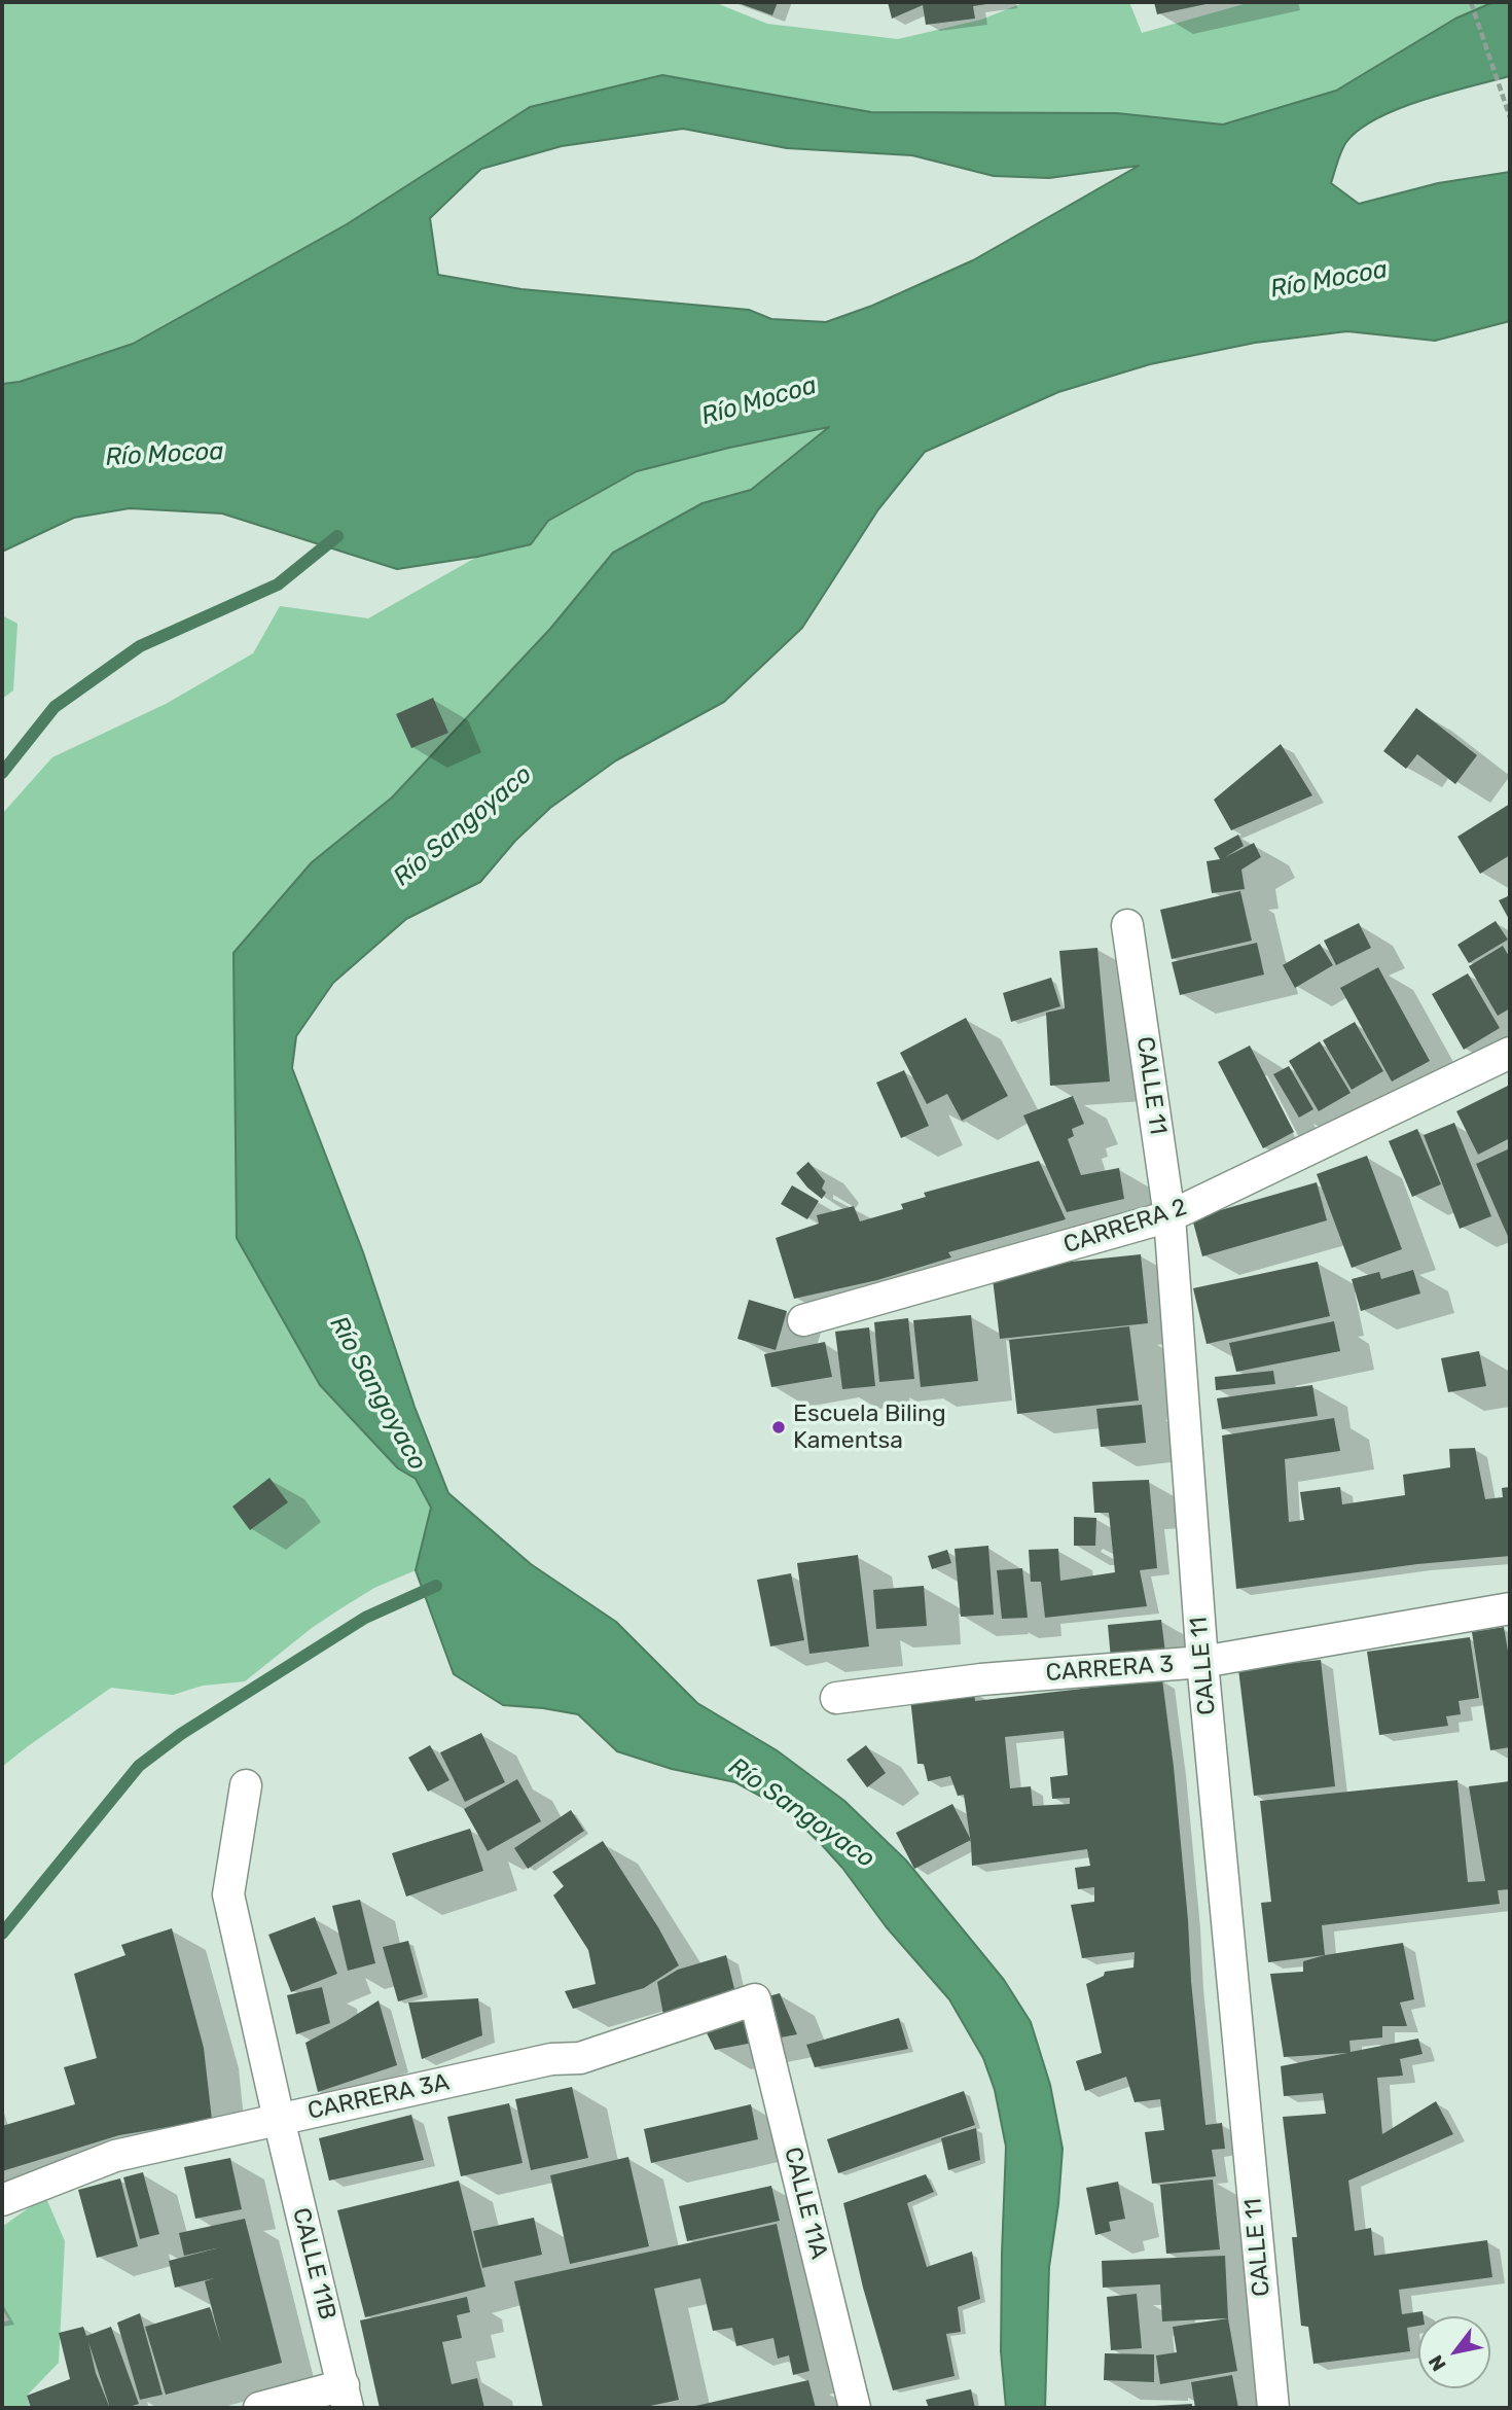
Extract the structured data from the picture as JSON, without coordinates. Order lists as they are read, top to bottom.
{
  "streets": {
    "street": [
      "CALLE 11",
      "CARRERA 2",
      "CARRERA 3",
      "CARRERA 3A",
      "CALLE 11A",
      "CALLE 11B"
    ]
  },
  "crossings": [
    ["CALLE 11", "CARRERA 2"],
    ["CALLE 11", "CARRERA 3"],
    ["CARRERA 3A", "CALLE 11A"],
    ["CARRERA 3A", "CALLE 11B"]
  ],
  "water": ["Río Mocoa", "Río Sangoyaco"],
  "places": ["Escuela Biling Kamentsa"],
  "north": "bottom left"
}
